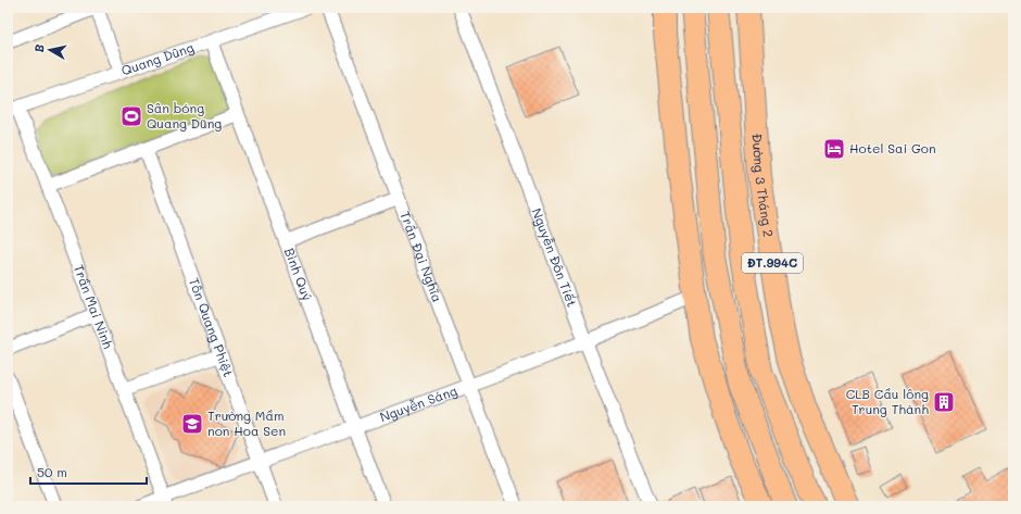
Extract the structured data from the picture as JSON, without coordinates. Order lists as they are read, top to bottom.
{
  "streets": {
    "main road": ["Đường 3 Tháng 2", "ĐT.994C"],
    "street": [
      "Quang Dũng",
      "Trần Đại Nghĩa",
      "Nguyễn Đôn Tiết",
      "Bình Quý",
      "Trần Mai Ninh",
      "Tôn Quang Phiệt",
      "Nguyễn Sáng"
    ]
  },
  "crossings": [
    ["Quang Dũng", "Bình Quý"],
    ["Quang Dũng", "Trần Mai Ninh"],
    ["Trần Đại Nghĩa", "Nguyễn Sáng"],
    ["Nguyễn Đôn Tiết", "Nguyễn Sáng"],
    ["Bình Quý", "Nguyễn Sáng"],
    ["Trần Mai Ninh", "Nguyễn Sáng"],
    ["Tôn Quang Phiệt", "Nguyễn Sáng"]
  ],
  "places": {
    "sports": ["Sân bóng Quang Dũng"],
    "hotel": ["Hotel Sai Gon"],
    "building": ["CLB Cầu lông Trung Thành"],
    "school or university": ["Trường Mầm non Hoa Sen"]
  },
  "scale_bar": "50 m",
  "north": "left"
}
